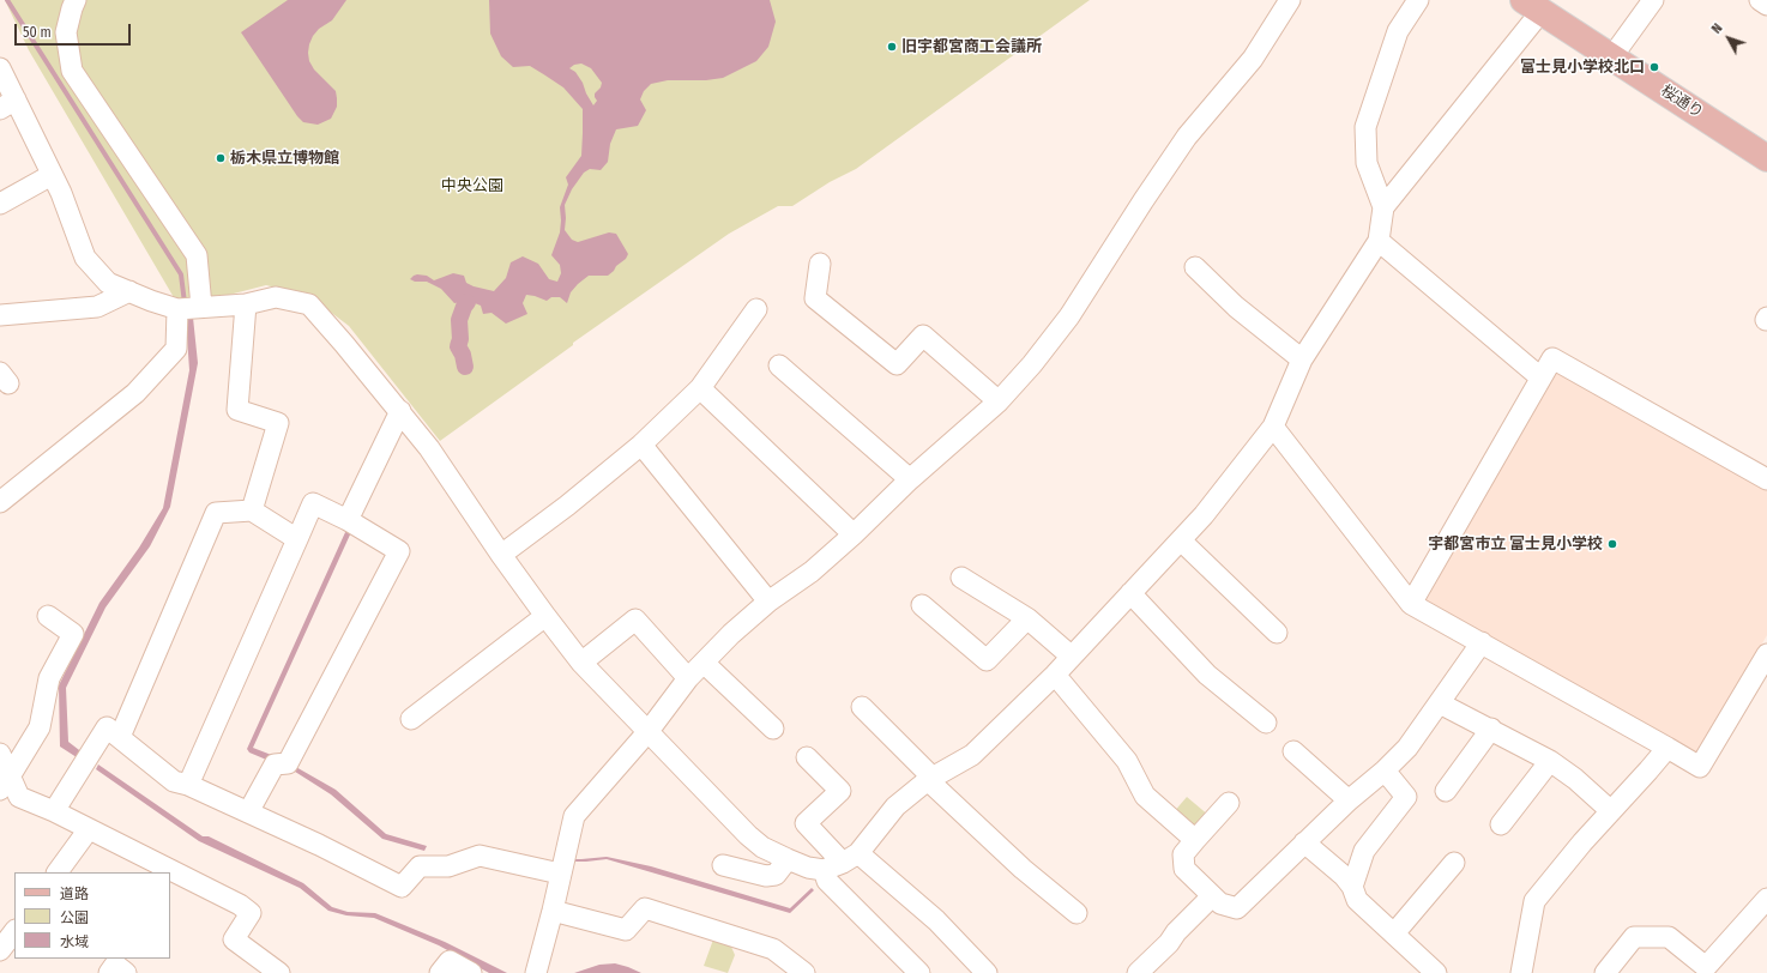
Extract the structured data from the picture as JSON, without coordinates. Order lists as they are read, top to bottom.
{
  "streets": {
    "main road": ["桜通り"]
  },
  "parks": ["中央公園"],
  "places": [
    "旧宇都宮商工会議所",
    "富士見小学校北口",
    "栃木県立博物館",
    "宇都宮市立 富士見小学校"
  ],
  "legend": ["道路", "公園", "水域"],
  "scale_bar": "50 m",
  "north": "top left"
}
